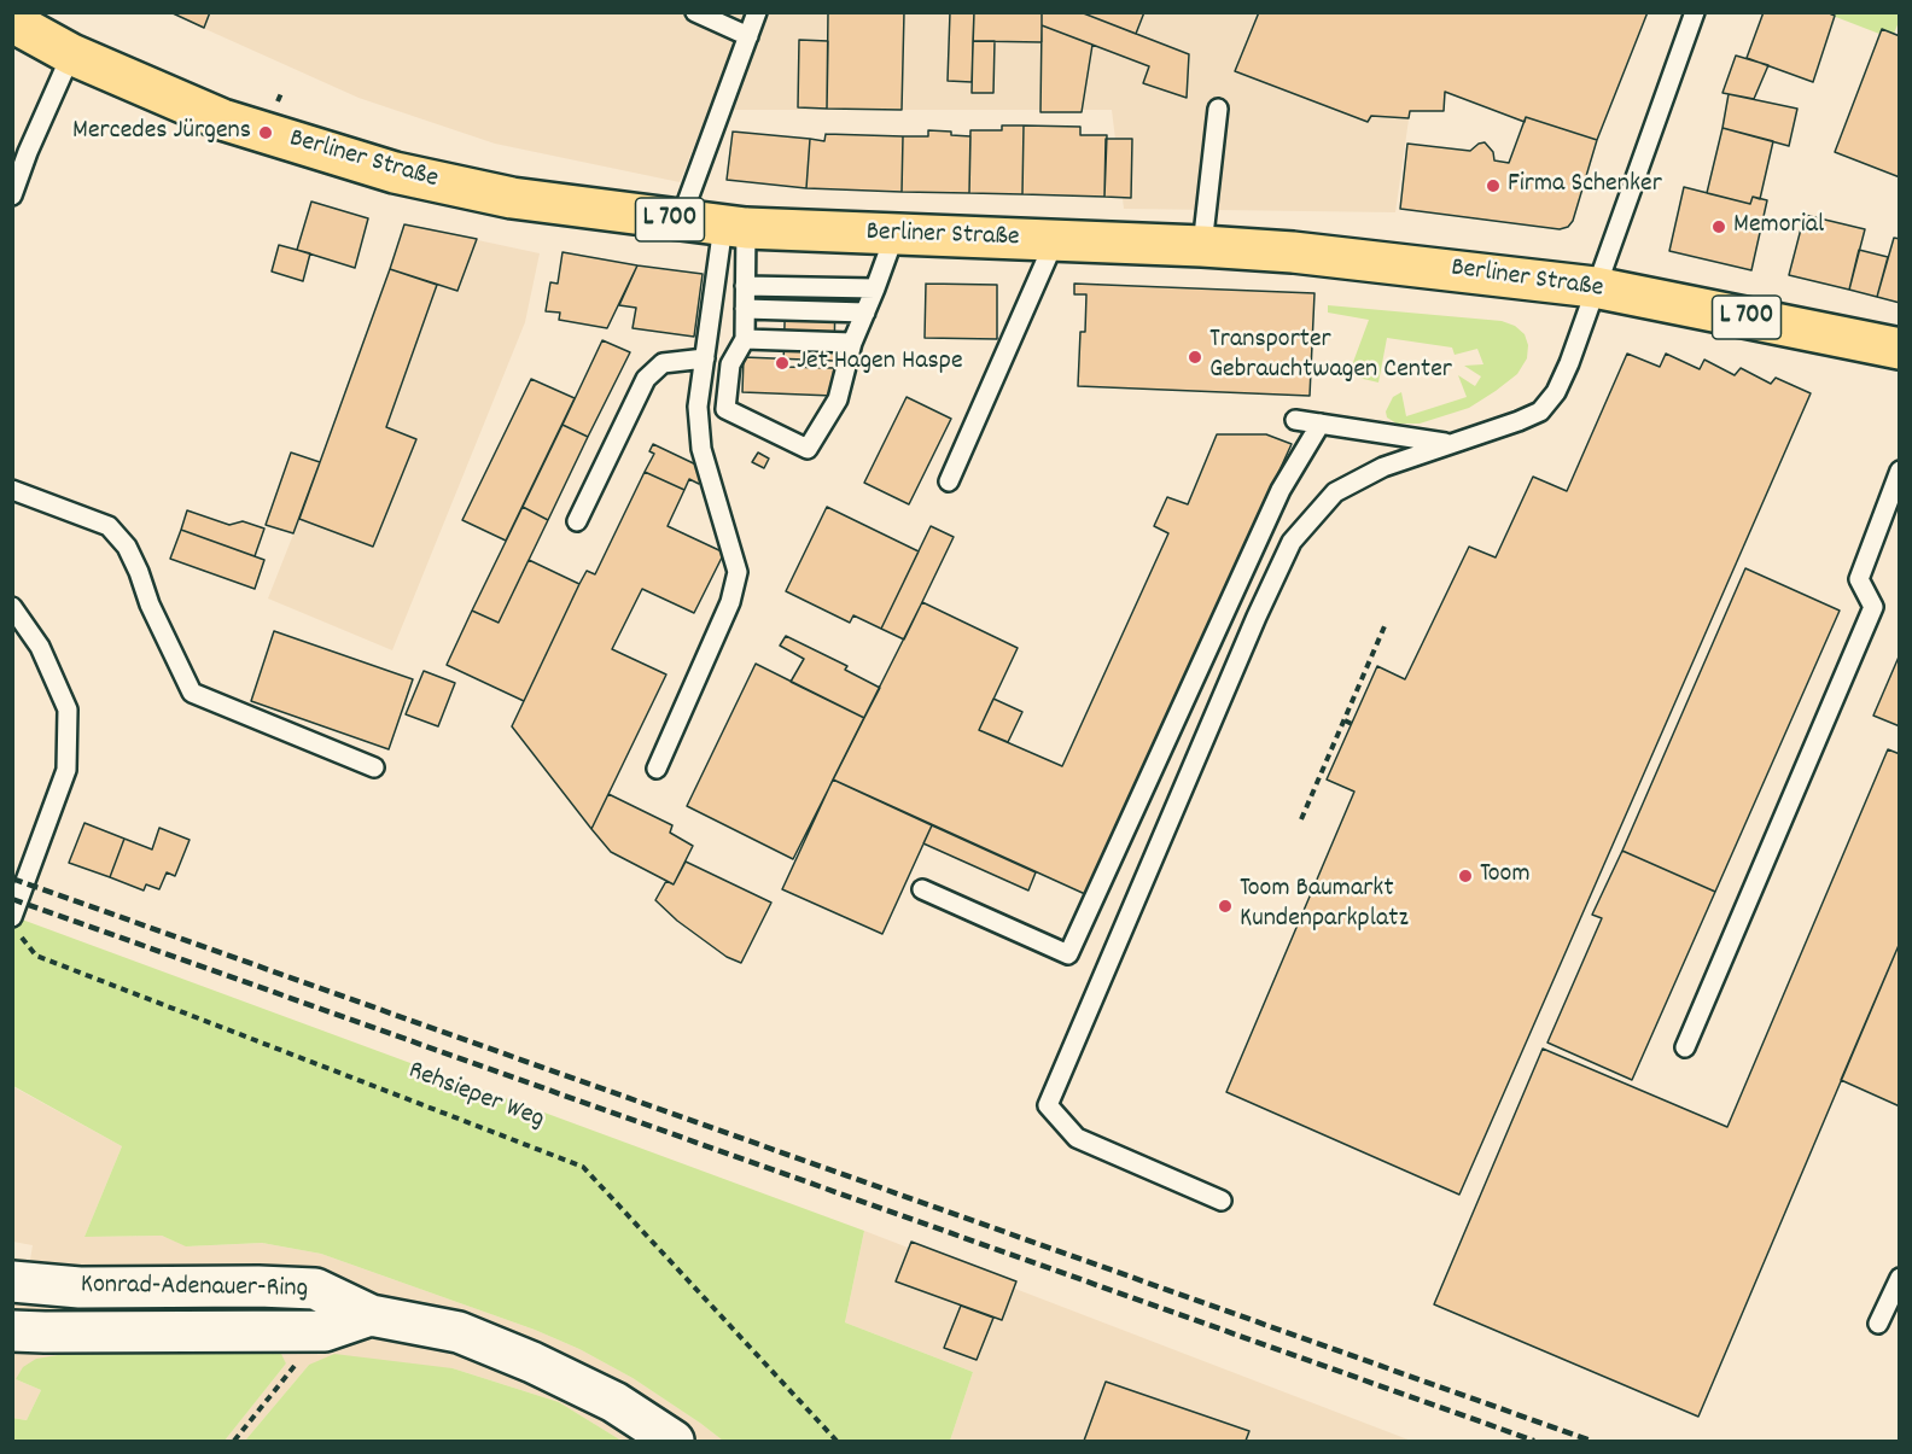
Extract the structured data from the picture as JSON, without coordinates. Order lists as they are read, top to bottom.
{
  "streets": {
    "main road": ["Berliner Straße", "L 700"],
    "street": ["Konrad-Adenauer-Ring"],
    "path": ["Rehsieper Weg"]
  },
  "places": [
    "Mercedes Jürgens",
    "Firma Schenker",
    "Memorial",
    "Transporter Gebrauchtwagen Center",
    "Jet Hagen Haspe",
    "Toom",
    "Toom Baumarkt Kundenparkplatz"
  ]
}
